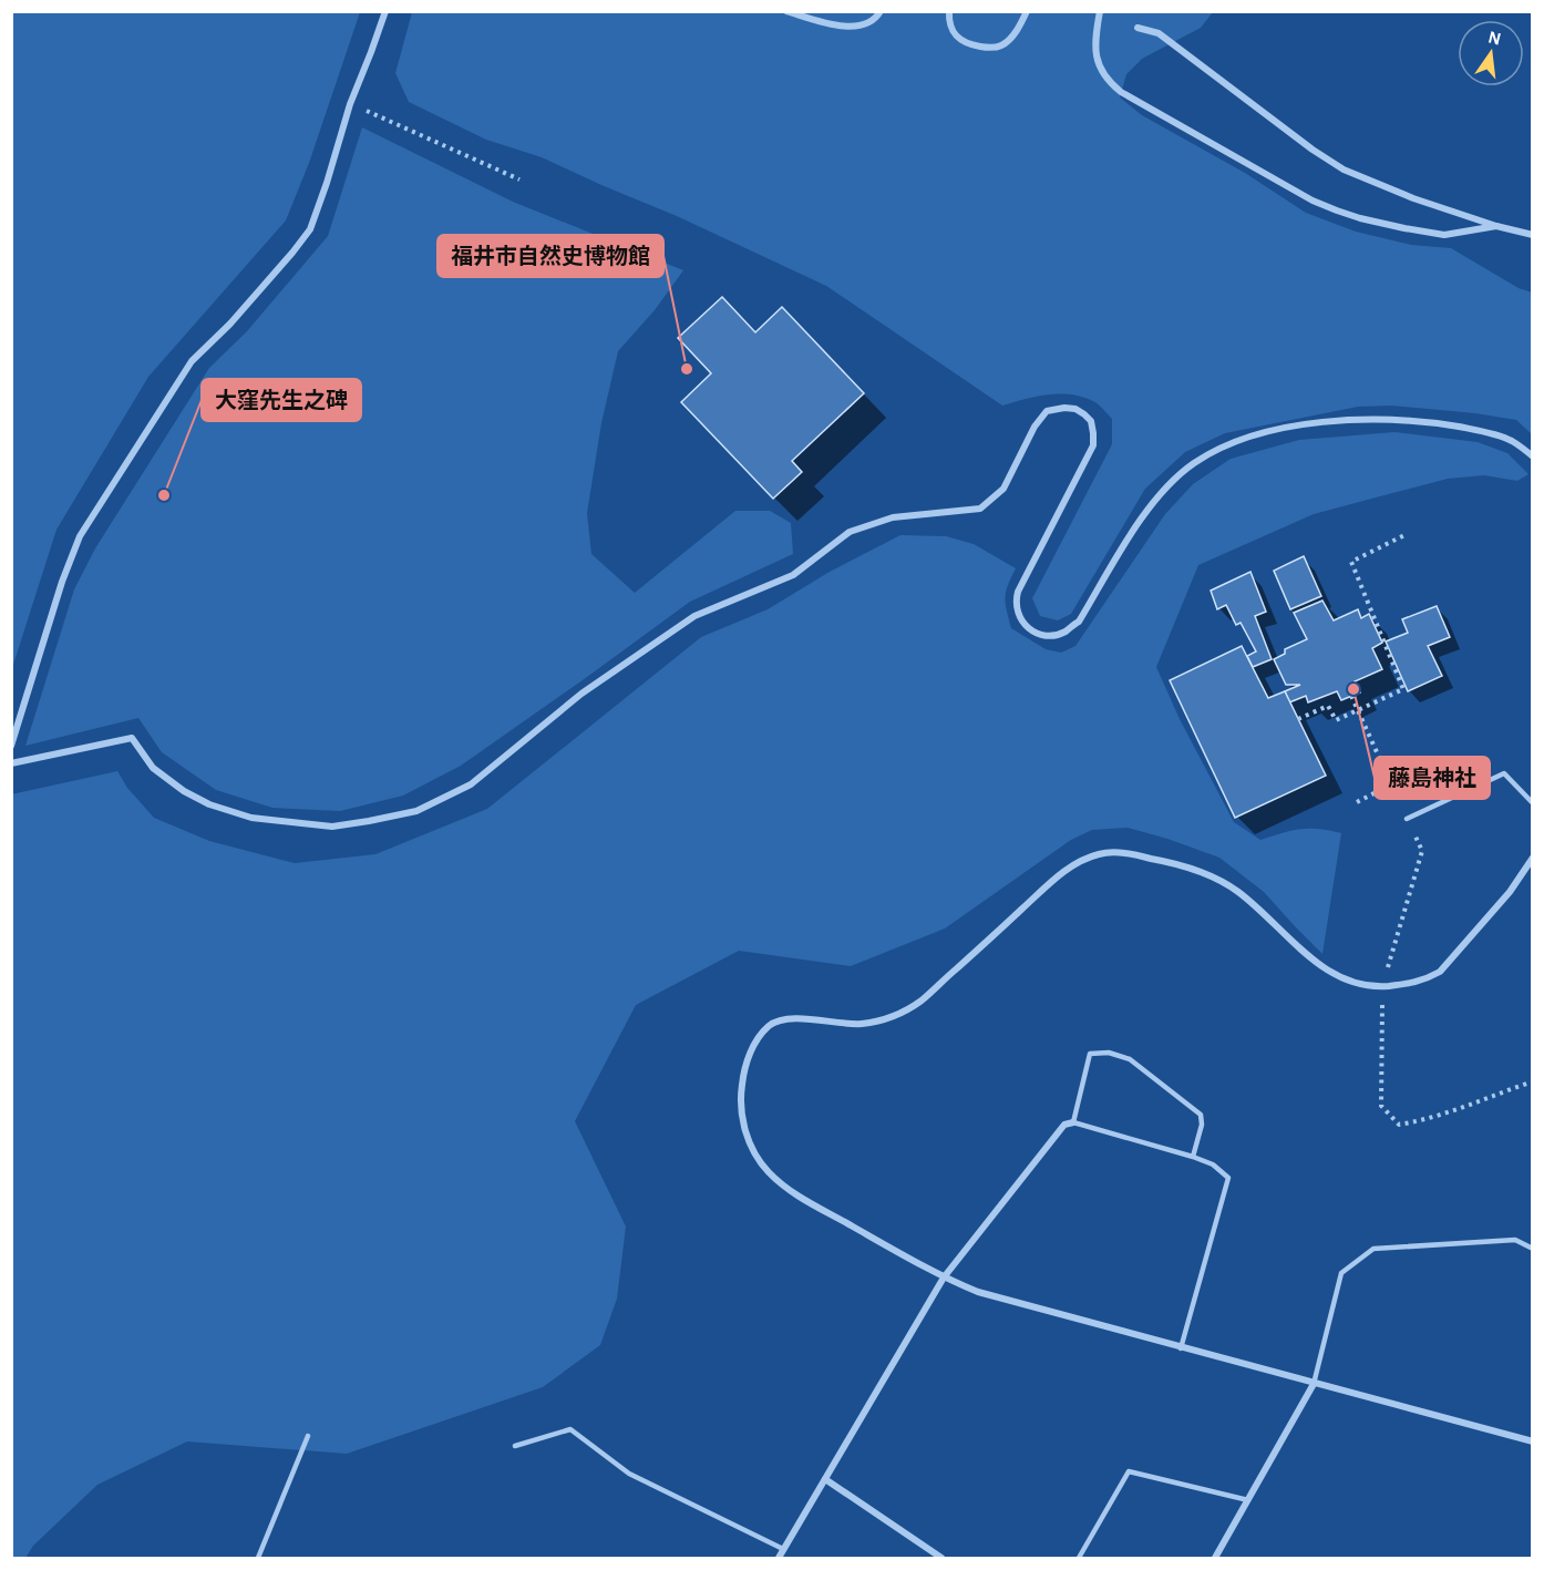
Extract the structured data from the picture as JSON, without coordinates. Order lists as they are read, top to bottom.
{
  "places": ["福井市自然史博物館", "大窪先生之碑", "藤島神社"],
  "north": "top"
}
